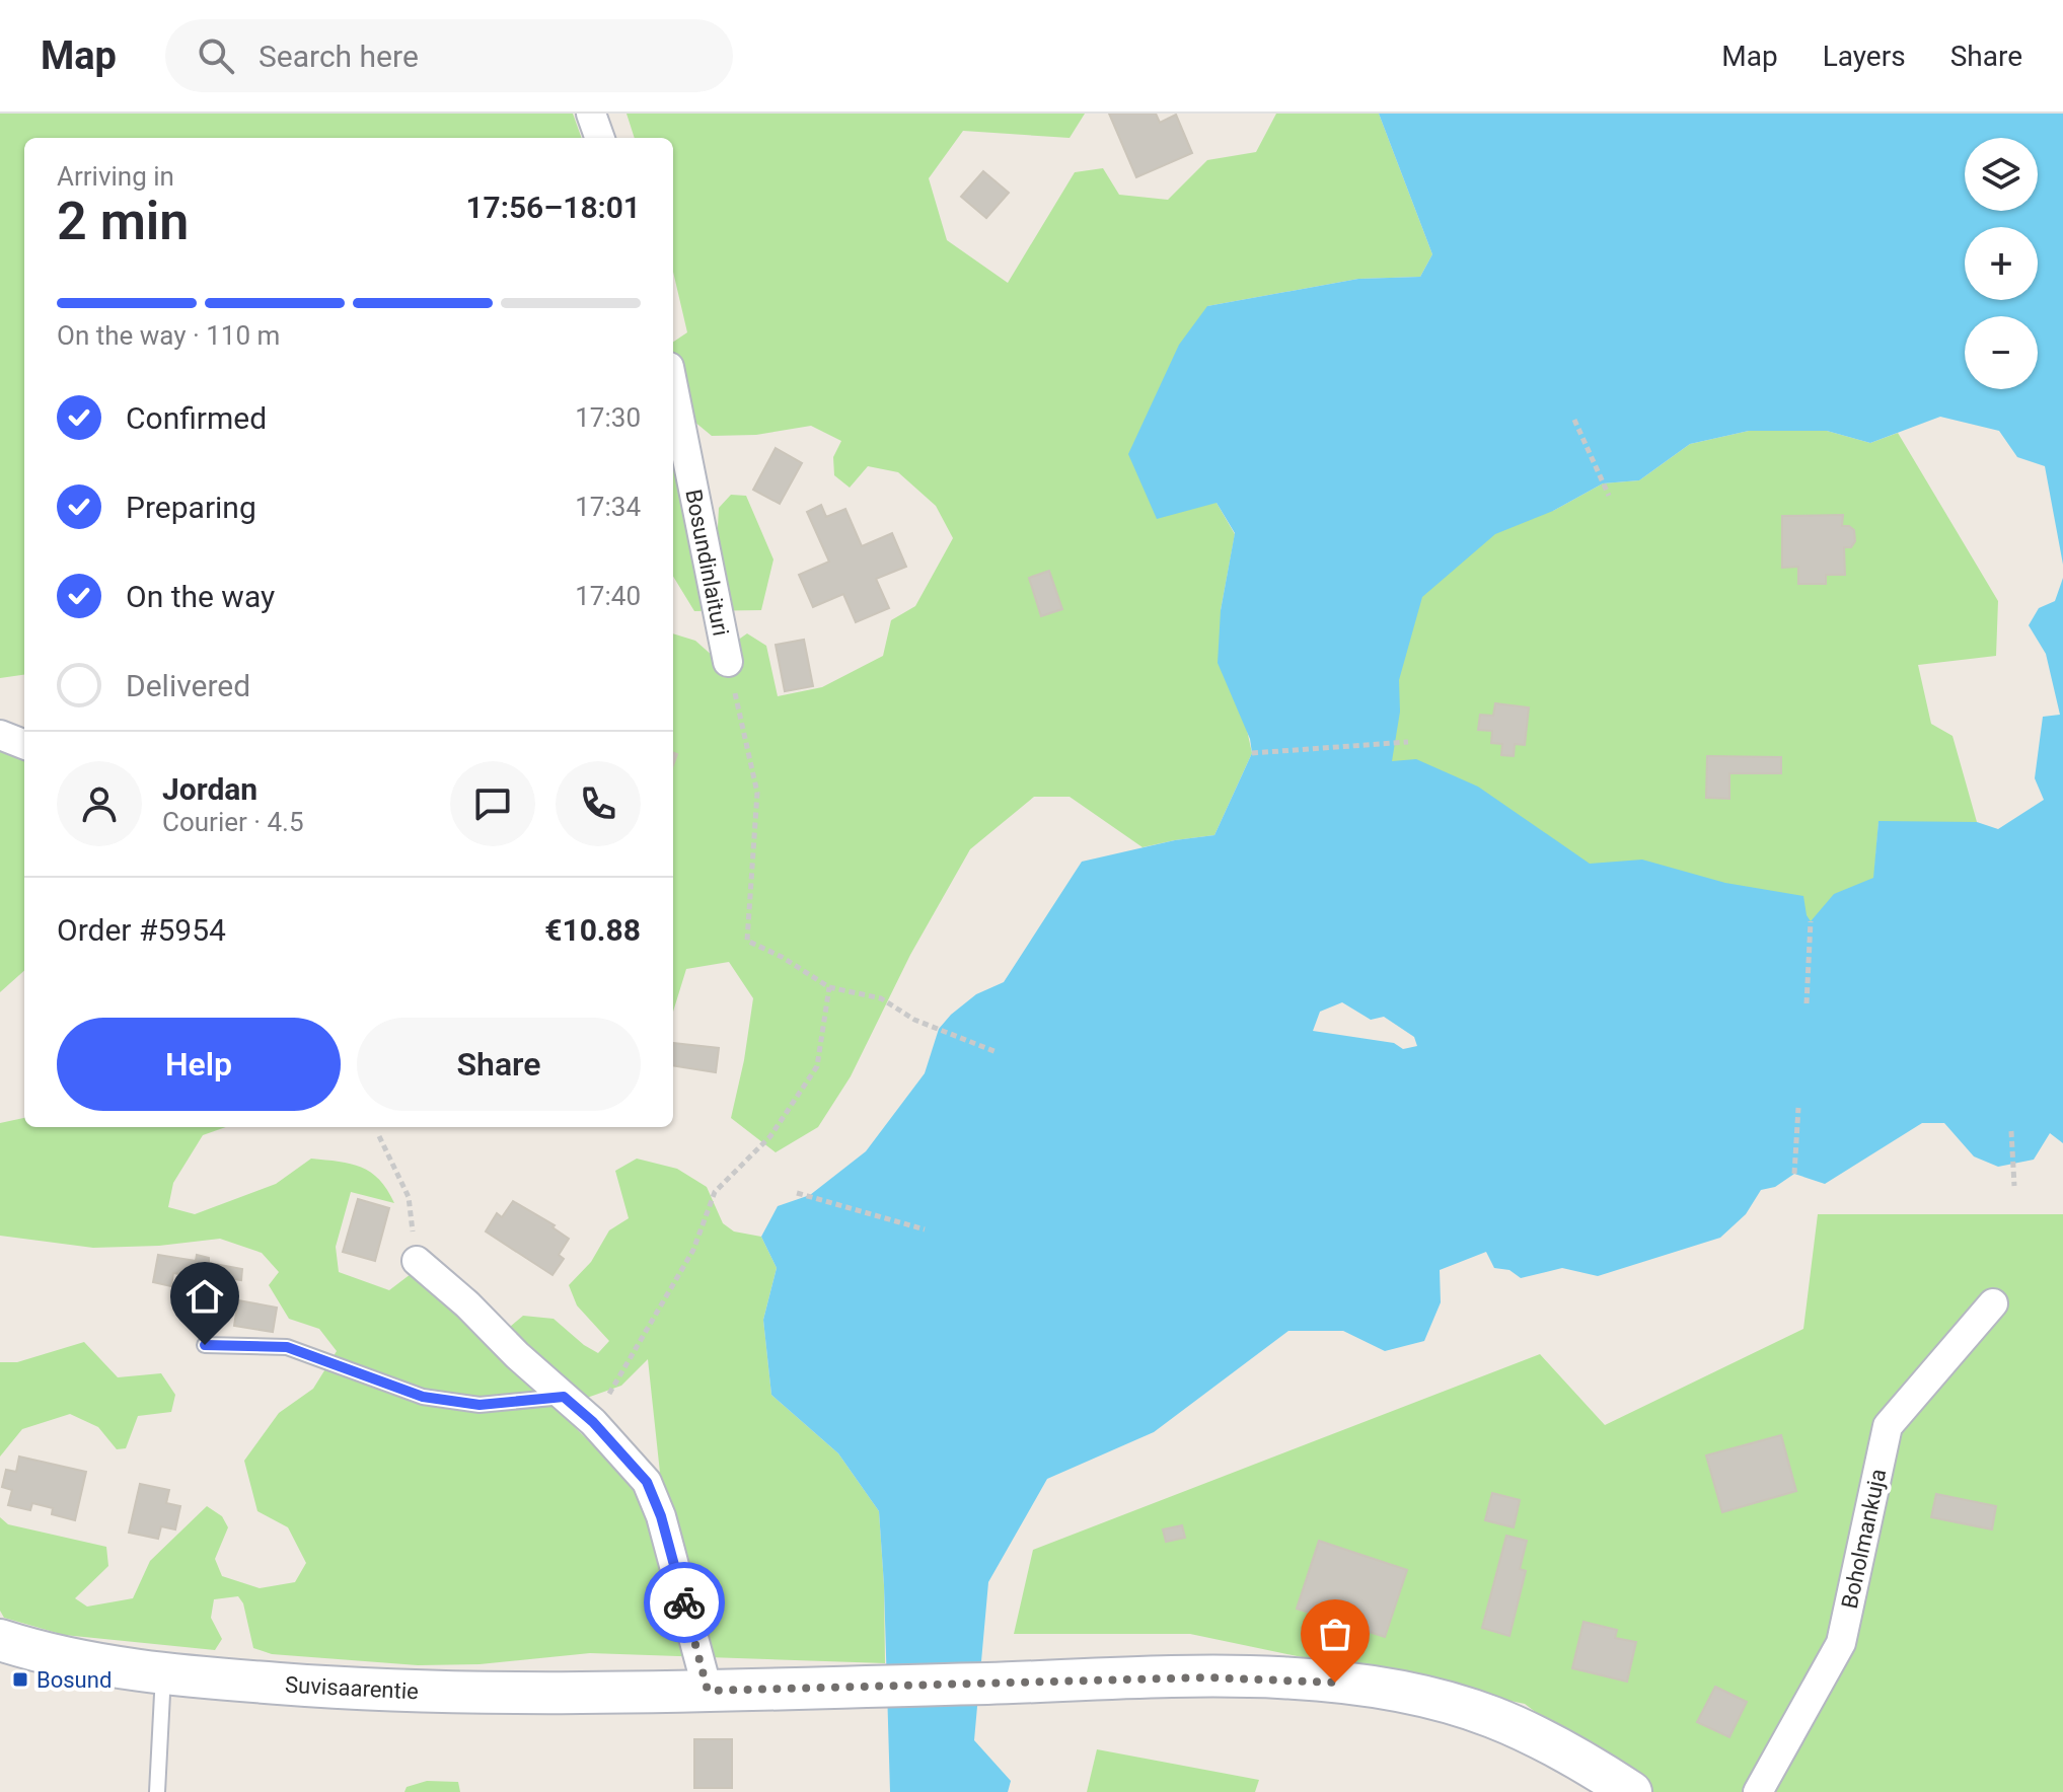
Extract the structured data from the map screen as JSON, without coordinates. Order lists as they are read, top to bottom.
{
  "streets": {
    "street": ["Bosundinlaituri", "Boholmankuja", "Suvisaarentie"]
  },
  "places": {
    "transit": ["Bosund"]
  },
  "page": {
    "header": "Map",
    "search": "Search here",
    "nav": ["Map", "Layers", "Share"],
    "map_buttons": ["+", "−"],
    "heading": ["2 min", "Arriving in", "17:56–18:01"],
    "panel": [
      "Jordan",
      "Courier · 4.5",
      "Order #5954",
      "€10.88"
    ],
    "bar": "On the way · 110 m",
    "list": [
      ["Confirmed", "17:30"],
      ["Preparing", "17:34"],
      ["On the way", "17:40"],
      "Delivered"
    ],
    "buttons": ["Help", "Share"]
  }
}
